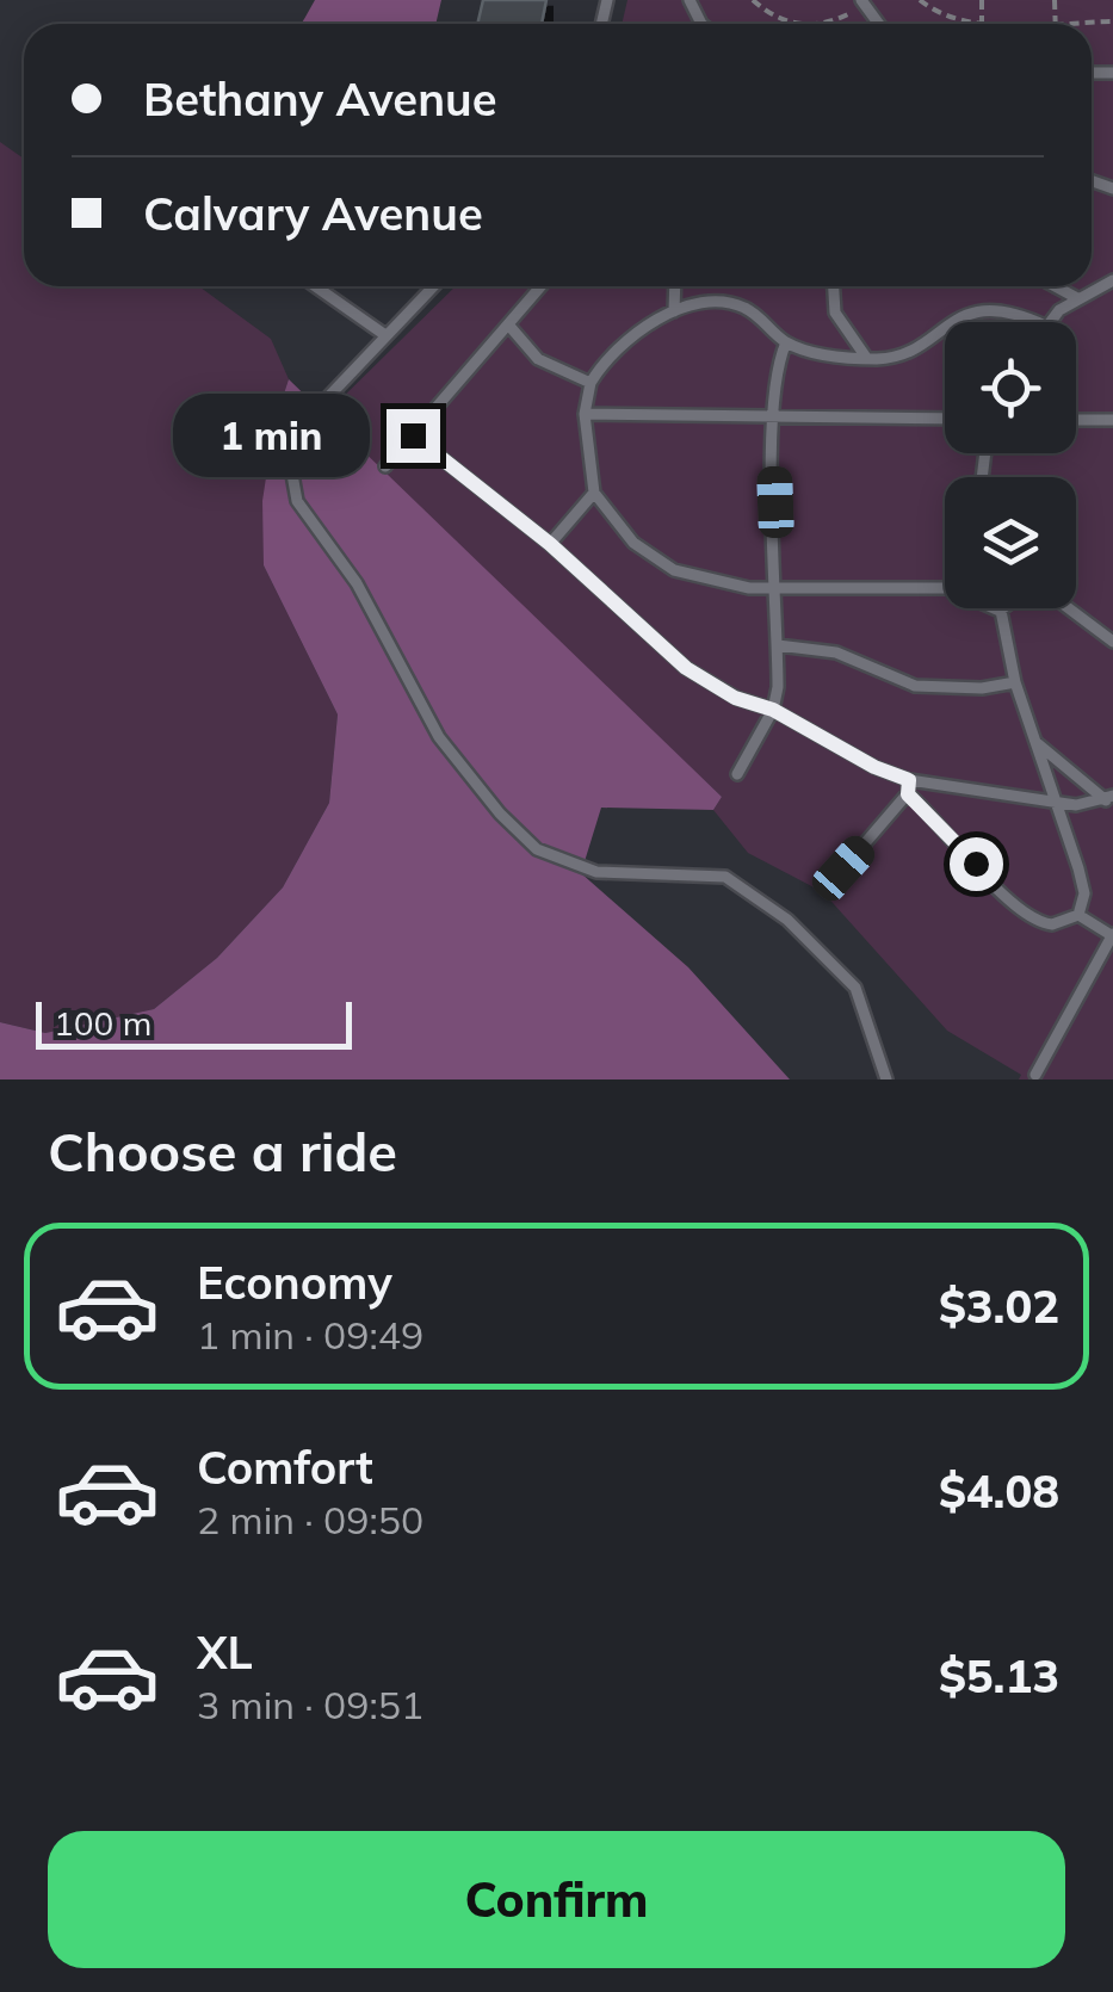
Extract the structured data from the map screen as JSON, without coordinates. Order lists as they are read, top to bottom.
{
  "scale_bar": "100 m",
  "page": {
    "banner": ["Bethany Avenue", "Calvary Avenue"],
    "bubble": "1 min",
    "scale": "100 m",
    "heading": "Choose a ride",
    "list": [
      {
        "name": "Economy",
        "note": "1 min · 09:49",
        "value": "$3.02"
      },
      {
        "name": "Comfort",
        "note": "2 min · 09:50",
        "value": "$4.08"
      },
      {
        "name": "XL",
        "note": "3 min · 09:51",
        "value": "$5.13"
      }
    ],
    "buttons": "Confirm"
  }
}
